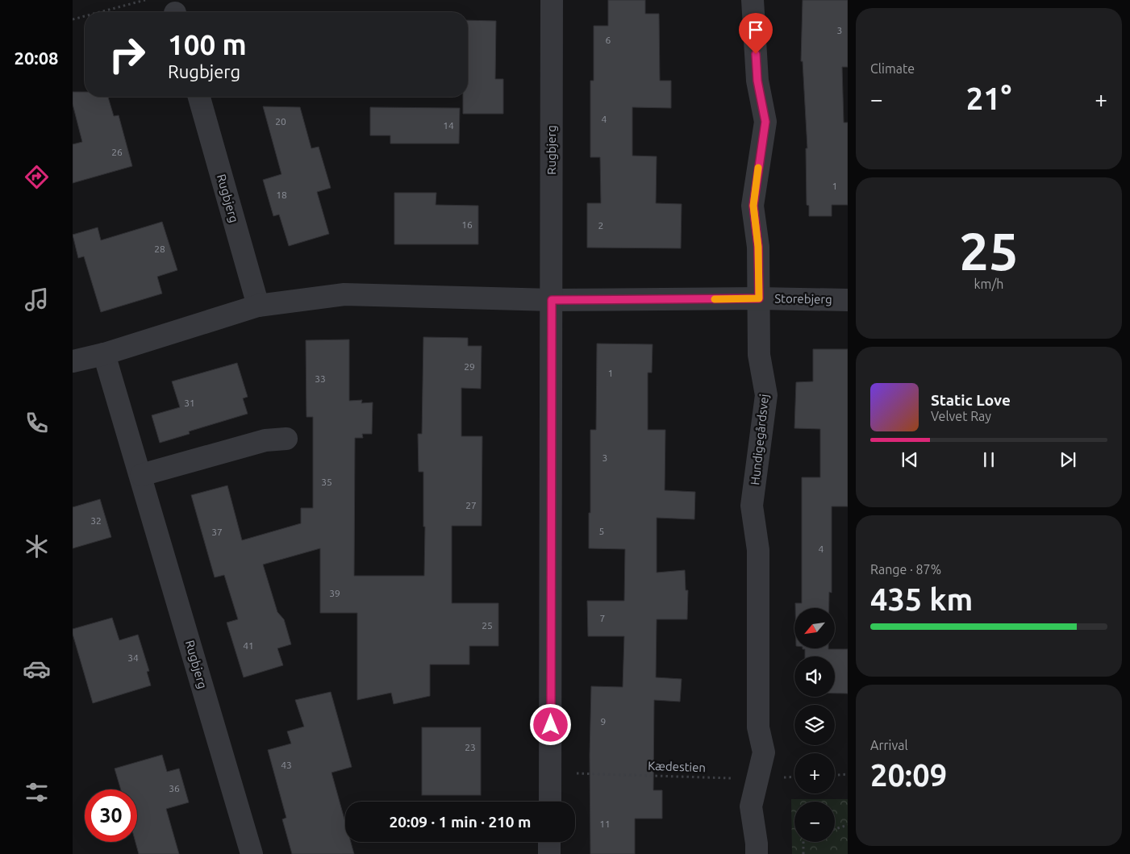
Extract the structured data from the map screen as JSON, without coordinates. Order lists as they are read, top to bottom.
{
  "streets": {
    "street": ["Rugbjerg", "Storebjerg", "Hundigegårdsvej"],
    "path": ["Kædestien"]
  },
  "crossings": [
    ["Rugbjerg", "Kædestien"],
    ["Storebjerg", "Hundigegårdsvej"],
    ["Hundigegårdsvej", "Kædestien"]
  ],
  "house_numbers": [
    "3",
    "6",
    "4",
    "20",
    "14",
    "26",
    "1",
    "18",
    "16",
    "2",
    "28",
    "29",
    "1",
    "33",
    "31",
    "3",
    "35",
    "27",
    "32",
    "5",
    "37",
    "4",
    "39",
    "7",
    "25",
    "41",
    "34",
    "9",
    "23",
    "43",
    "36",
    "11"
  ],
  "north": "bottom left",
  "page": {
    "tabs": "20:08",
    "tile": [
      "Climate",
      ["25", "km/h"],
      ["Range · 87%", "435 km"],
      ["Arrival", "20:09"]
    ],
    "turn": ["100 m", "Rugbjerg"],
    "heat": ["−", "21°", "+"],
    "song": ["Static Love", "Velvet Ray"],
    "map_buttons": ["+", "−"],
    "limit": "30",
    "trip": "20:09 · 1 min · 210 m"
  }
}
